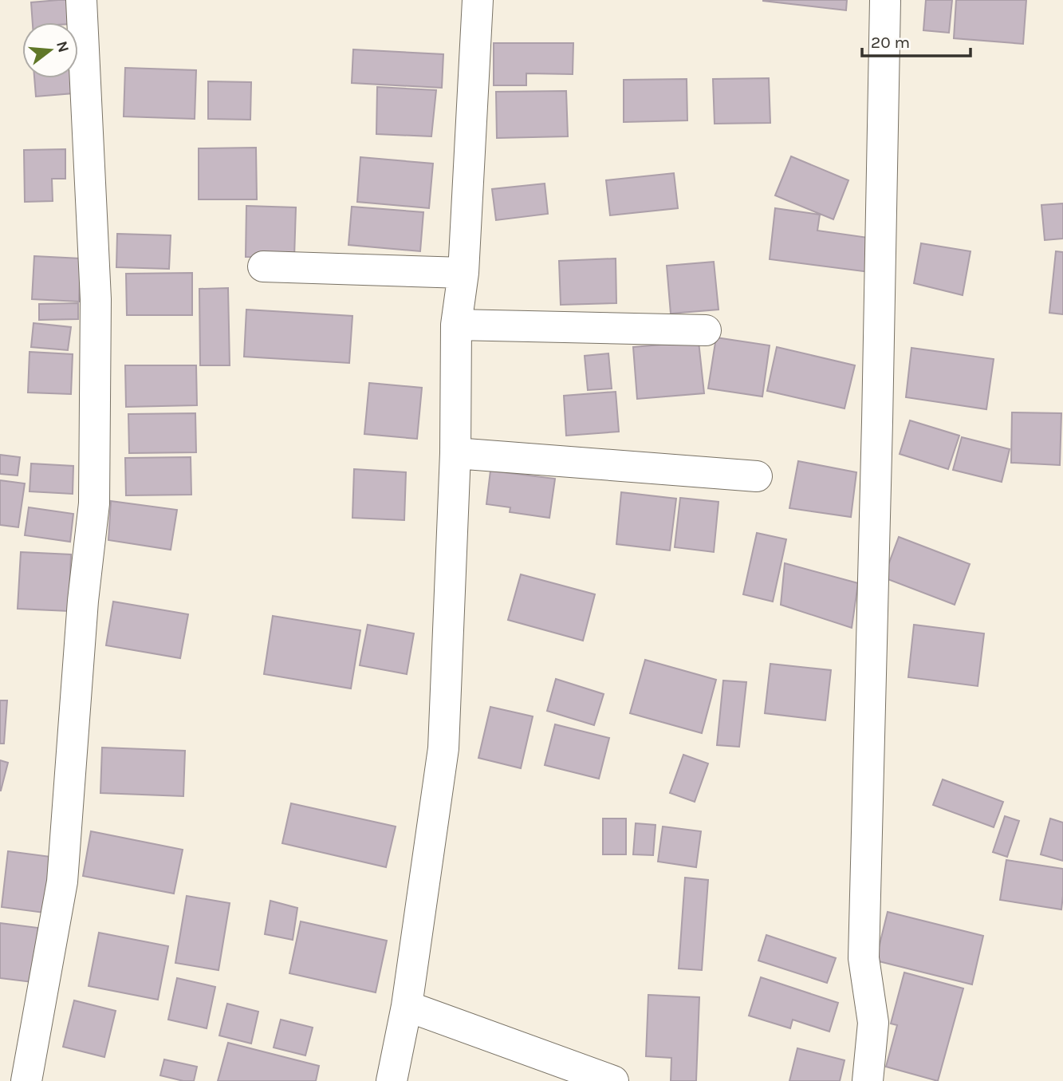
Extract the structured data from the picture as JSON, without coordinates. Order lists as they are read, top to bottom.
{
  "scale_bar": "20 m",
  "north": "right"
}
